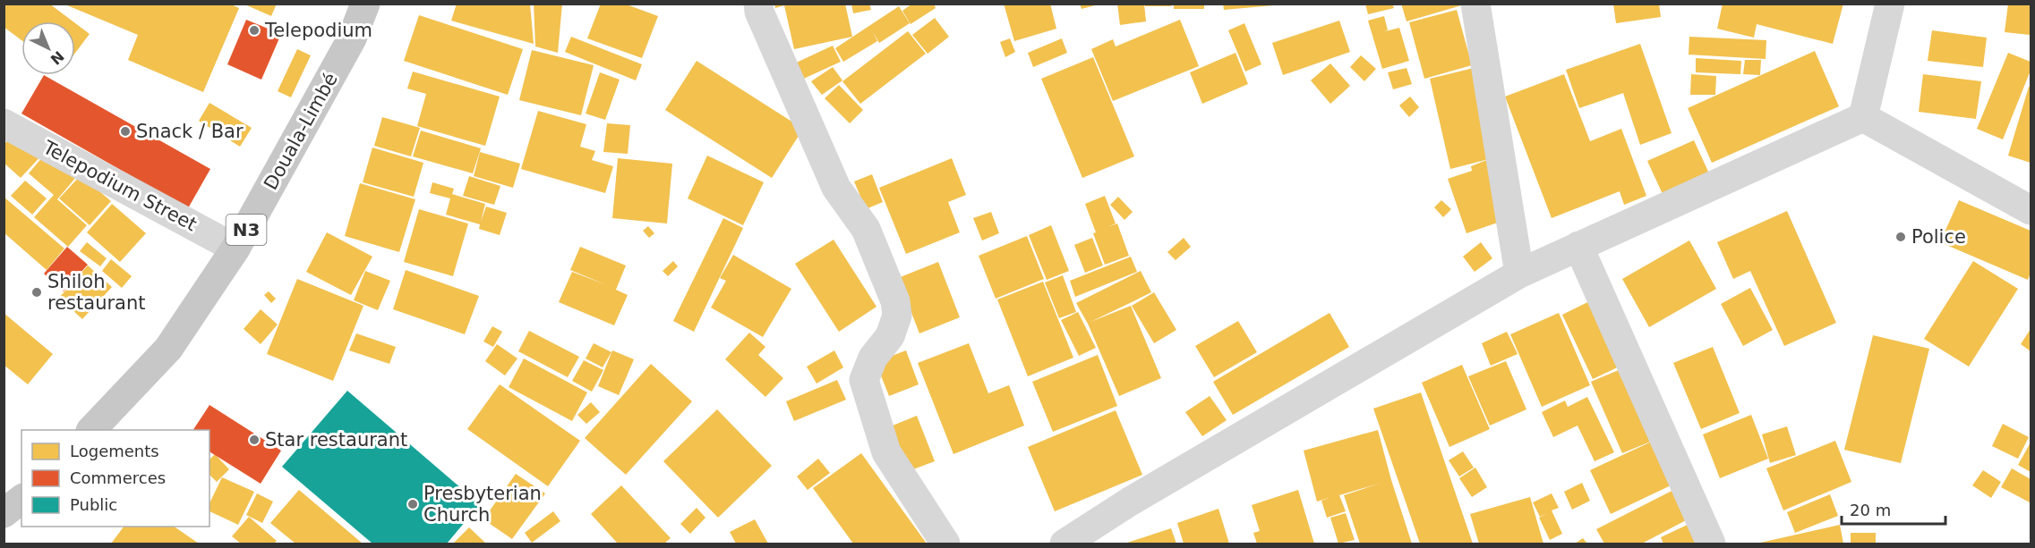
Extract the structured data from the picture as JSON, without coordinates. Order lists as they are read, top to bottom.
{
  "streets": {
    "highway": ["Douala-Limbé", "N3"],
    "street": ["Telepodium Street"]
  },
  "crossings": [
    ["Douala-Limbé", "Telepodium Street"]
  ],
  "places": [
    "Telepodium",
    "Snack / Bar",
    "Police",
    "Shiloh restaurant",
    "Star restaurant",
    "Presbyterian Church"
  ],
  "legend": ["Logements", "Commerces", "Public"],
  "scale_bar": "20 m",
  "north": "bottom right"
}
